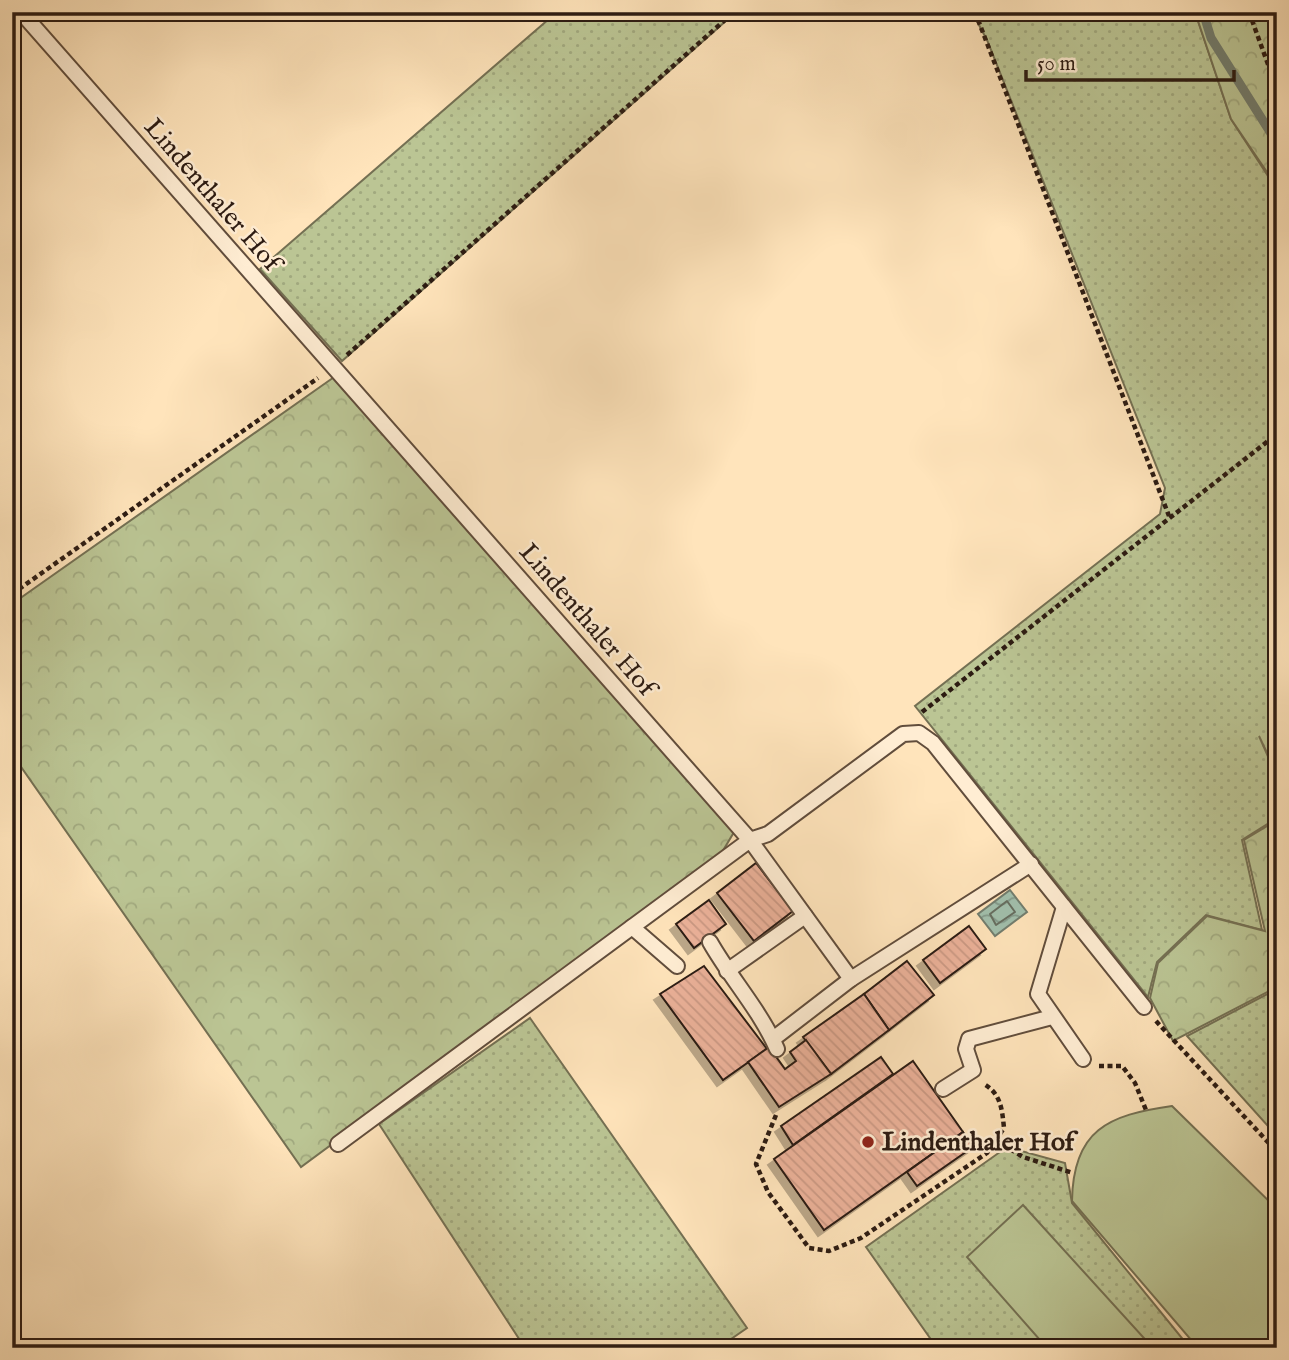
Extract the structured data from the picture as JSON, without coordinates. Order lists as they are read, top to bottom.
{
  "streets": {
    "lane": ["Lindenthaler Hof"]
  },
  "places": ["Lindenthaler Hof"],
  "scale_bar": "50 m"
}
